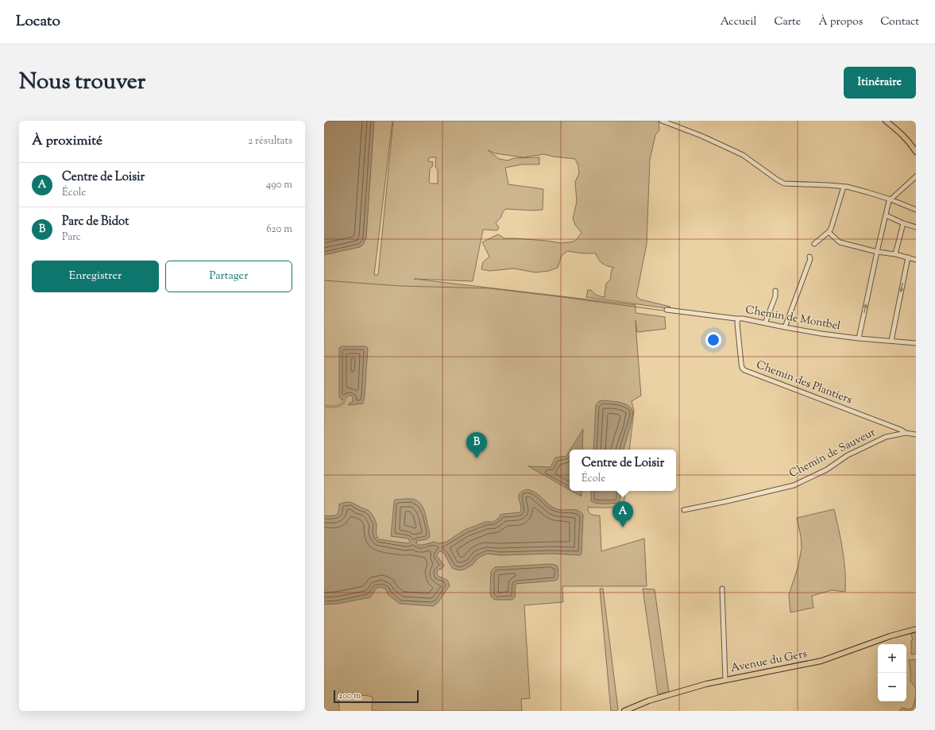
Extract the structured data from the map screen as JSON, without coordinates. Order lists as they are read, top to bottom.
{
  "streets": {
    "main road": ["Avenue du Gers"],
    "street": ["Chemin de Montbel", "Chemin des Plantiers", "Chemin de Sauveur"]
  },
  "crossings": [
    ["Chemin de Montbel", "Chemin des Plantiers"],
    ["Chemin des Plantiers", "Chemin de Sauveur"]
  ],
  "scale_bar": "200 m",
  "page": {
    "header": "Locato",
    "nav": [
      "Accueil",
      "Carte",
      "À propos",
      "Contact"
    ],
    "title": "Nous trouver",
    "buttons": [
      "Itinéraire",
      ["Enregistrer", "Partager"]
    ],
    "heading": ["À proximité", "2 résultats"],
    "list": [
      {
        "mark": "A",
        "name": "Centre de Loisir",
        "note": "École",
        "value": "490 m"
      },
      {
        "mark": "B",
        "name": "Parc de Bidot",
        "note": "Parc",
        "value": "620 m"
      }
    ],
    "pins": ["B", "A"],
    "popup": ["Centre de Loisir", "École"],
    "map_buttons": ["+", "−"],
    "scale": "200 m"
  }
}
